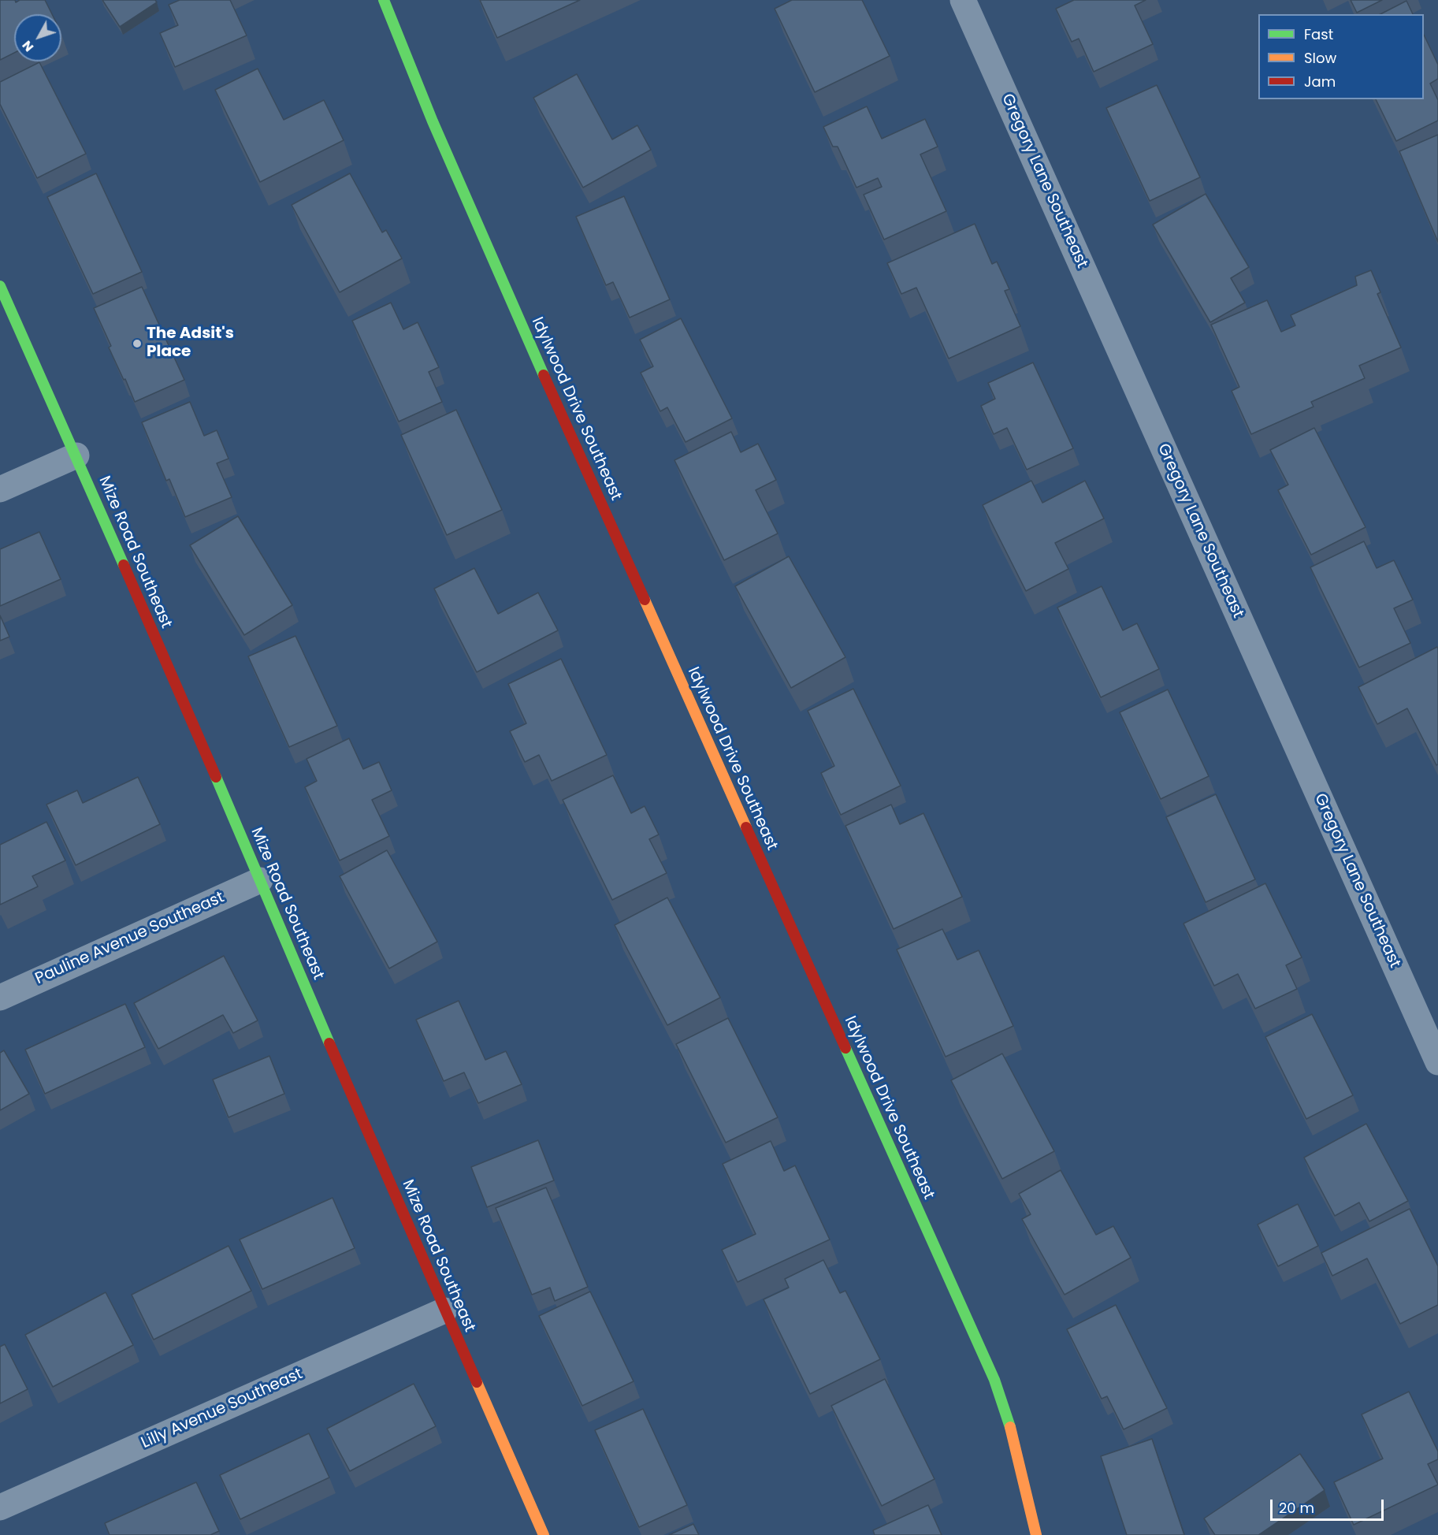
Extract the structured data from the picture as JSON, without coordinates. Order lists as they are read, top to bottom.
{
  "streets": {
    "street": [
      "Gregory Lane Southeast",
      "Idylwood Drive Southeast",
      "Mize Road Southeast",
      "Pauline Avenue Southeast",
      "Lilly Avenue Southeast"
    ]
  },
  "crossings": [
    ["Mize Road Southeast", "Pauline Avenue Southeast"],
    ["Mize Road Southeast", "Lilly Avenue Southeast"]
  ],
  "places": ["The Adsit's Place"],
  "legend": ["Fast", "Slow", "Jam"],
  "scale_bar": "20 m",
  "north": "bottom left"
}
